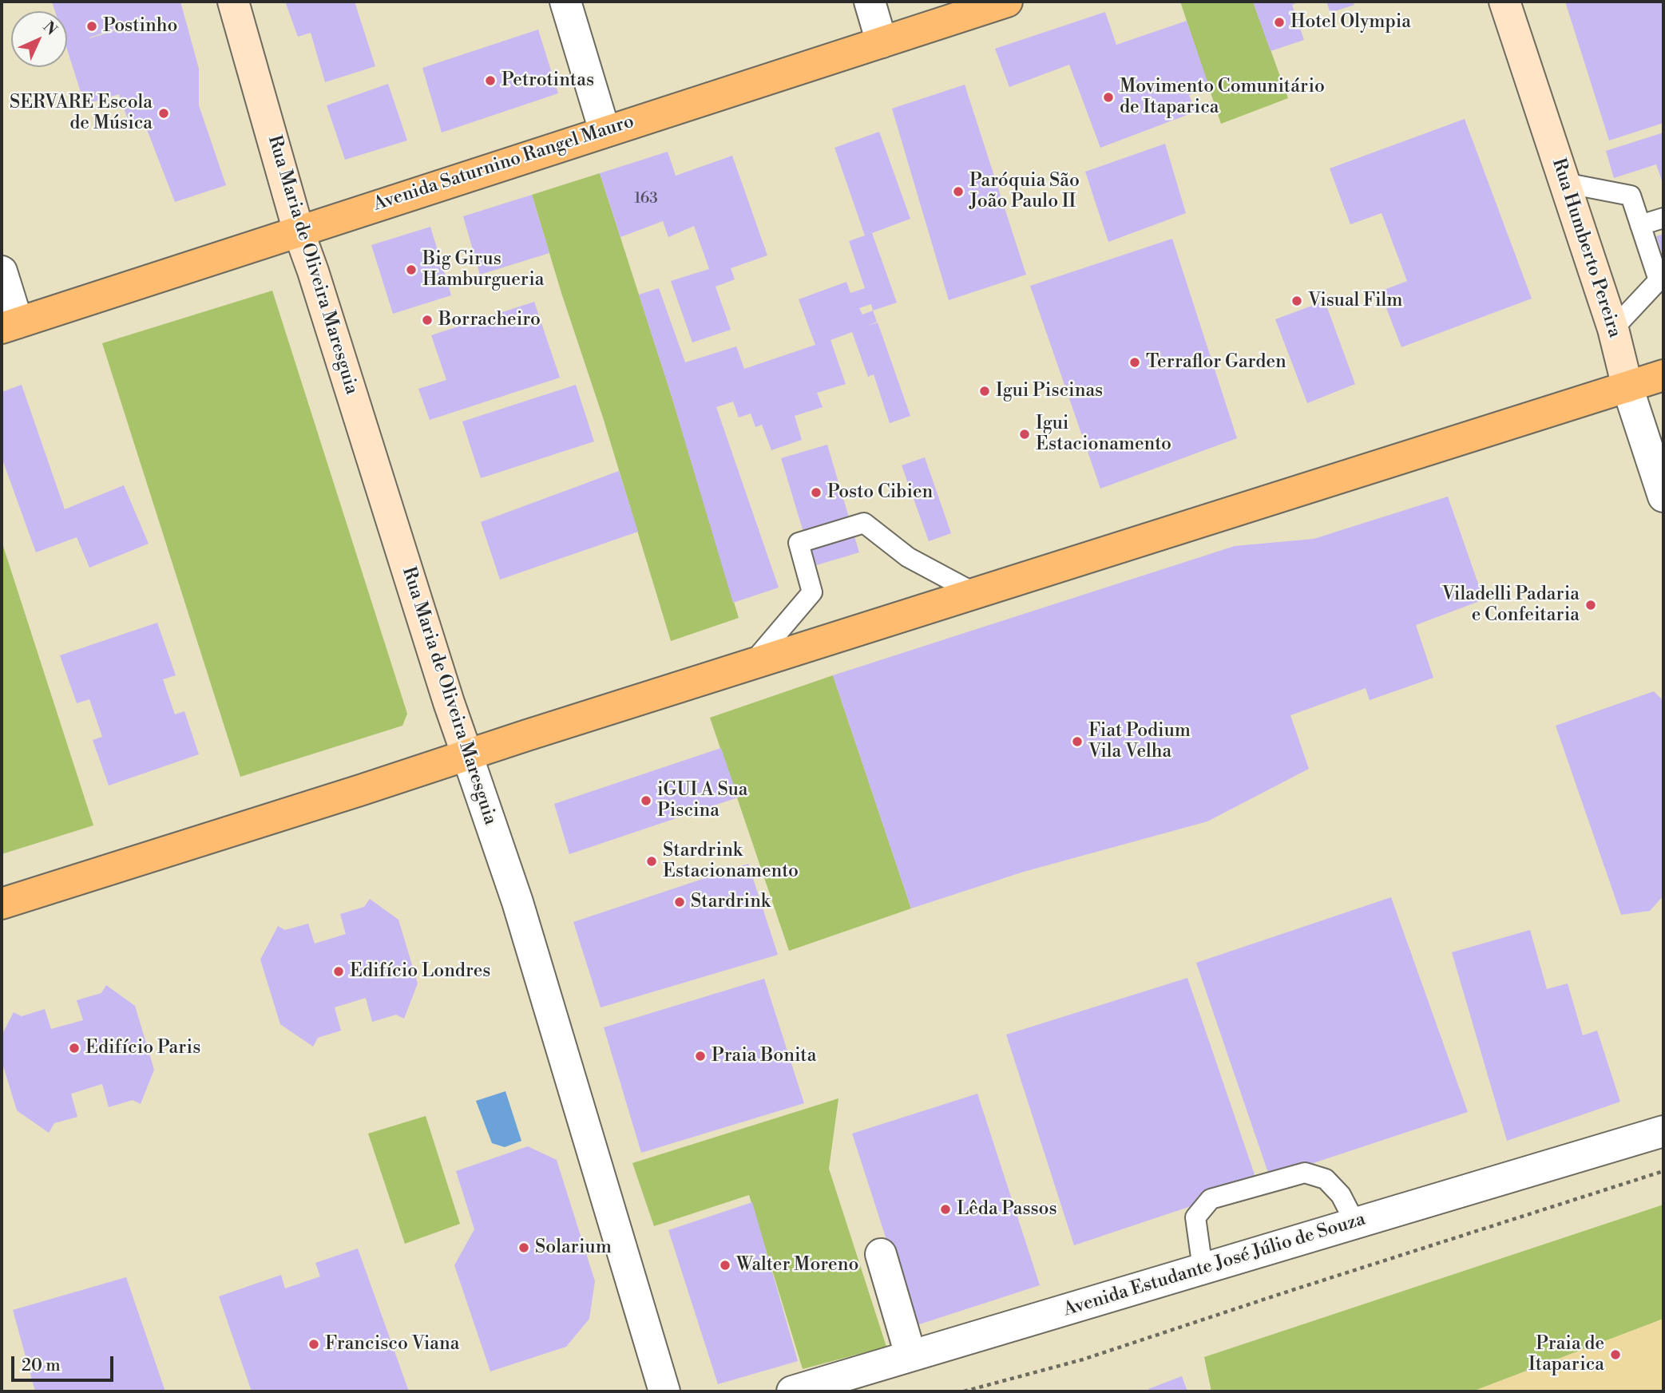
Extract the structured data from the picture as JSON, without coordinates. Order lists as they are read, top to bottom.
{
  "streets": {
    "main road": ["Avenida Saturnino Rangel Mauro", "Rua Humberto Pereira", "Rua Maria de Oliveira Maresguia"],
    "street": ["Avenida Estudante José Júlio de Souza"]
  },
  "crossings": [
    ["Avenida Saturnino Rangel Mauro", "Rua Maria de Oliveira Maresguia"]
  ],
  "places": [
    "Hotel Olympia",
    "Postinho",
    "Petrotintas",
    "Movimento Comunitário de Itaparica",
    "SERVARE Escola de Música",
    "Paróquia São João Paulo II",
    "Big Girus Hamburgueria",
    "Visual Film",
    "Borracheiro",
    "Terraflor Garden",
    "Igui Piscinas",
    "Igui Estacionamento",
    "Posto Cibien",
    "Viladelli Padaria e Confeitaria",
    "Fiat Podium Vila Velha",
    "iGUI A Sua Piscina",
    "Stardrink Estacionamento",
    "Stardrink",
    "Edifício Londres",
    "Edifício Paris",
    "Praia Bonita",
    "Lêda Passos",
    "Solarium",
    "Walter Moreno",
    "Francisco Viana",
    "Praia de Itaparica"
  ],
  "house_numbers": ["163"],
  "scale_bar": "20 m",
  "north": "top right"
}
